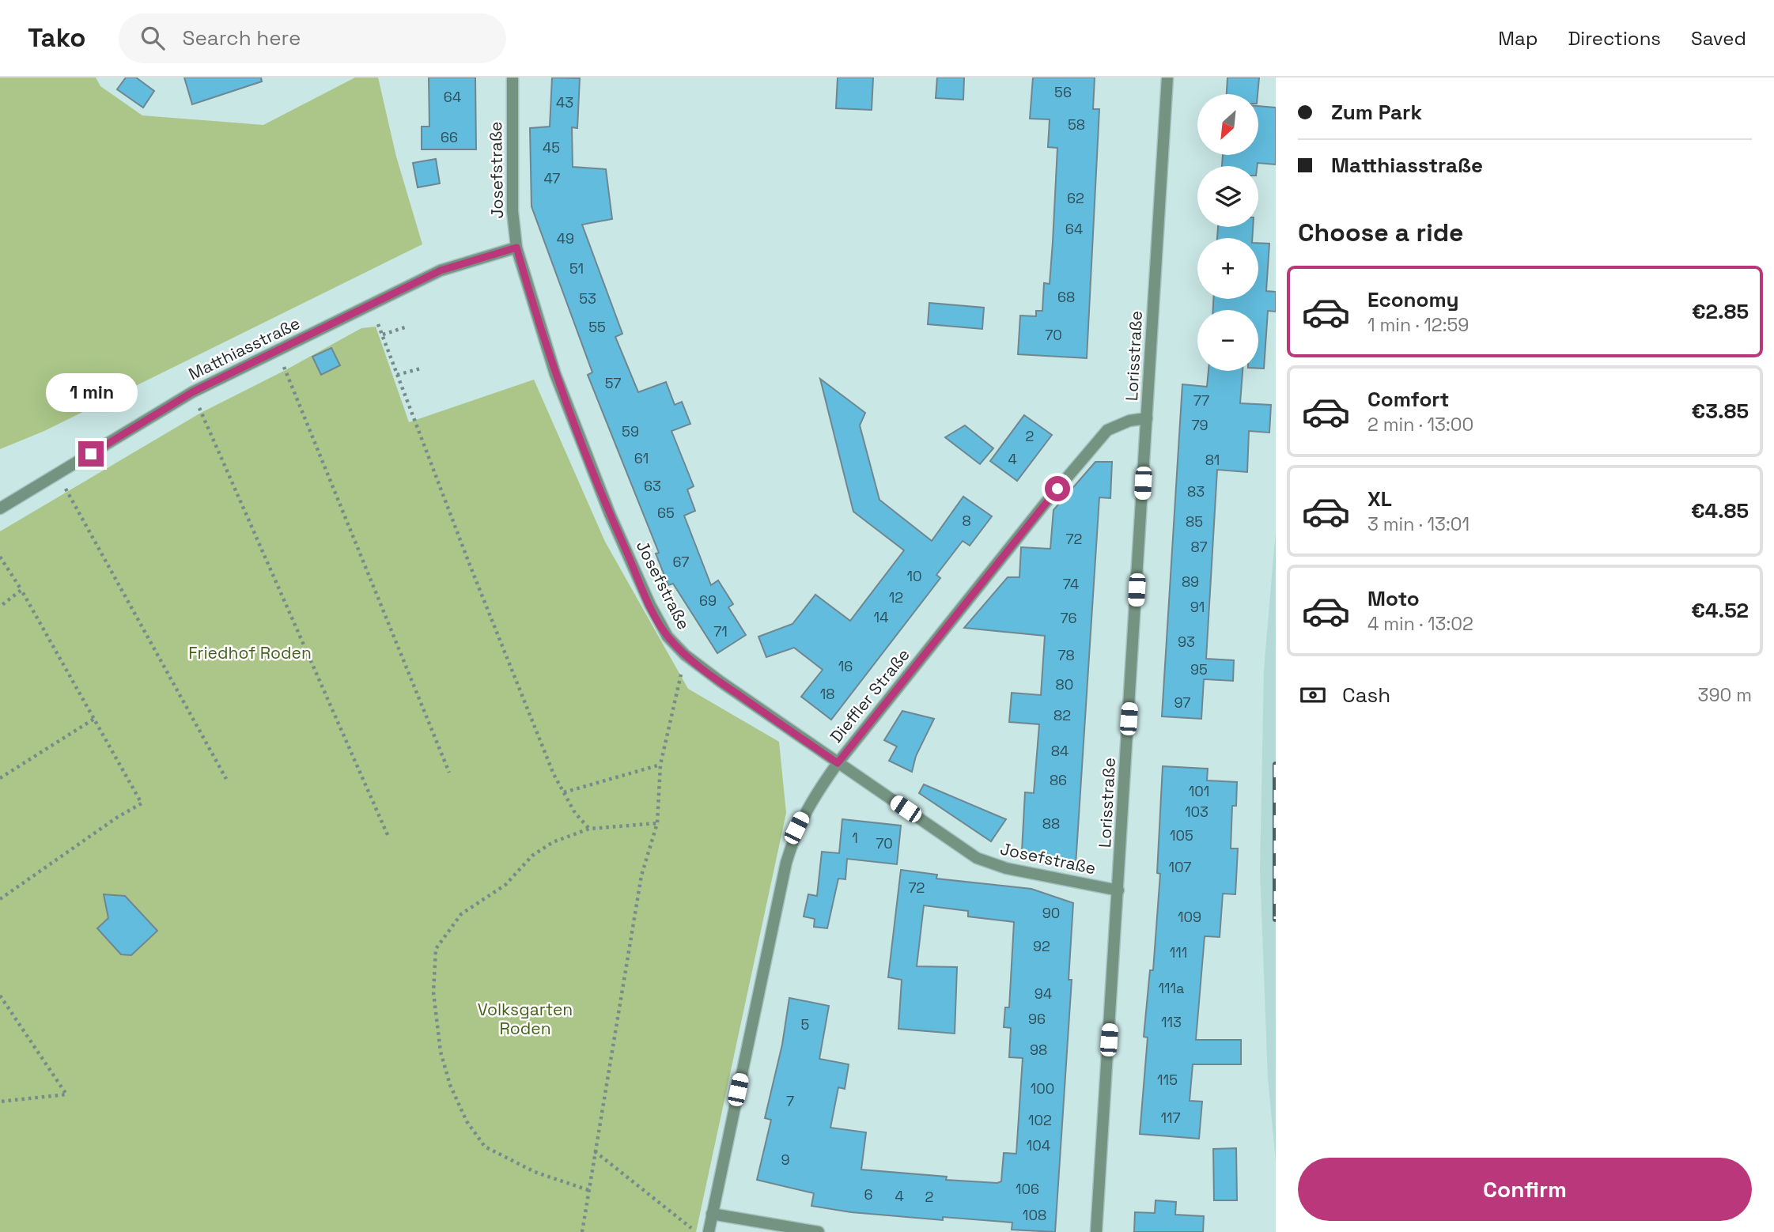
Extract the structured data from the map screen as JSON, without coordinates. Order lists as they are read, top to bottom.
{
  "streets": {
    "street": [
      "Josefstraße",
      "Matthiasstraße",
      "Lorisstraße",
      "Dieffler Straße"
    ]
  },
  "crossings": [
    ["Josefstraße", "Matthiasstraße"],
    ["Josefstraße", "Lorisstraße"],
    ["Josefstraße", "Dieffler Straße"],
    ["Lorisstraße", "Dieffler Straße"]
  ],
  "parks": ["Friedhof Roden", "Volksgarten Roden"],
  "house_numbers": [
    "56",
    "64",
    "43",
    "58",
    "66",
    "45",
    "47",
    "62",
    "64",
    "49",
    "51",
    "68",
    "53",
    "55",
    "70",
    "57",
    "77",
    "79",
    "59",
    "2",
    "61",
    "4",
    "81",
    "63",
    "83",
    "65",
    "8",
    "85",
    "72",
    "87",
    "67",
    "10",
    "89",
    "74",
    "12",
    "69",
    "91",
    "14",
    "76",
    "71",
    "93",
    "78",
    "16",
    "95",
    "80",
    "18",
    "97",
    "82",
    "84",
    "86",
    "101",
    "103",
    "88",
    "105",
    "1",
    "70",
    "107",
    "72",
    "90",
    "109",
    "92",
    "111",
    "111a",
    "94",
    "96",
    "113",
    "5",
    "98",
    "115",
    "100",
    "7",
    "117",
    "102",
    "104",
    "9",
    "106",
    "6",
    "4",
    "2",
    "108"
  ],
  "north": "bottom left",
  "page": {
    "header": "Tako",
    "search": "Search here",
    "nav": ["Map", "Directions", "Saved"],
    "banner": ["Zum Park", "Matthiasstraße"],
    "map_buttons": ["+", "−"],
    "heading": "Choose a ride",
    "list": [
      {
        "name": "Economy",
        "note": "1 min · 12:59",
        "value": "€2.85"
      },
      {
        "name": "Comfort",
        "note": "2 min · 13:00",
        "value": "€3.85"
      },
      {
        "name": "XL",
        "note": "3 min · 13:01",
        "value": "€4.85"
      },
      {
        "name": "Moto",
        "note": "4 min · 13:02",
        "value": "€4.52"
      }
    ],
    "bubble": "1 min",
    "pay": ["Cash", "390 m"],
    "buttons": "Confirm"
  }
}
